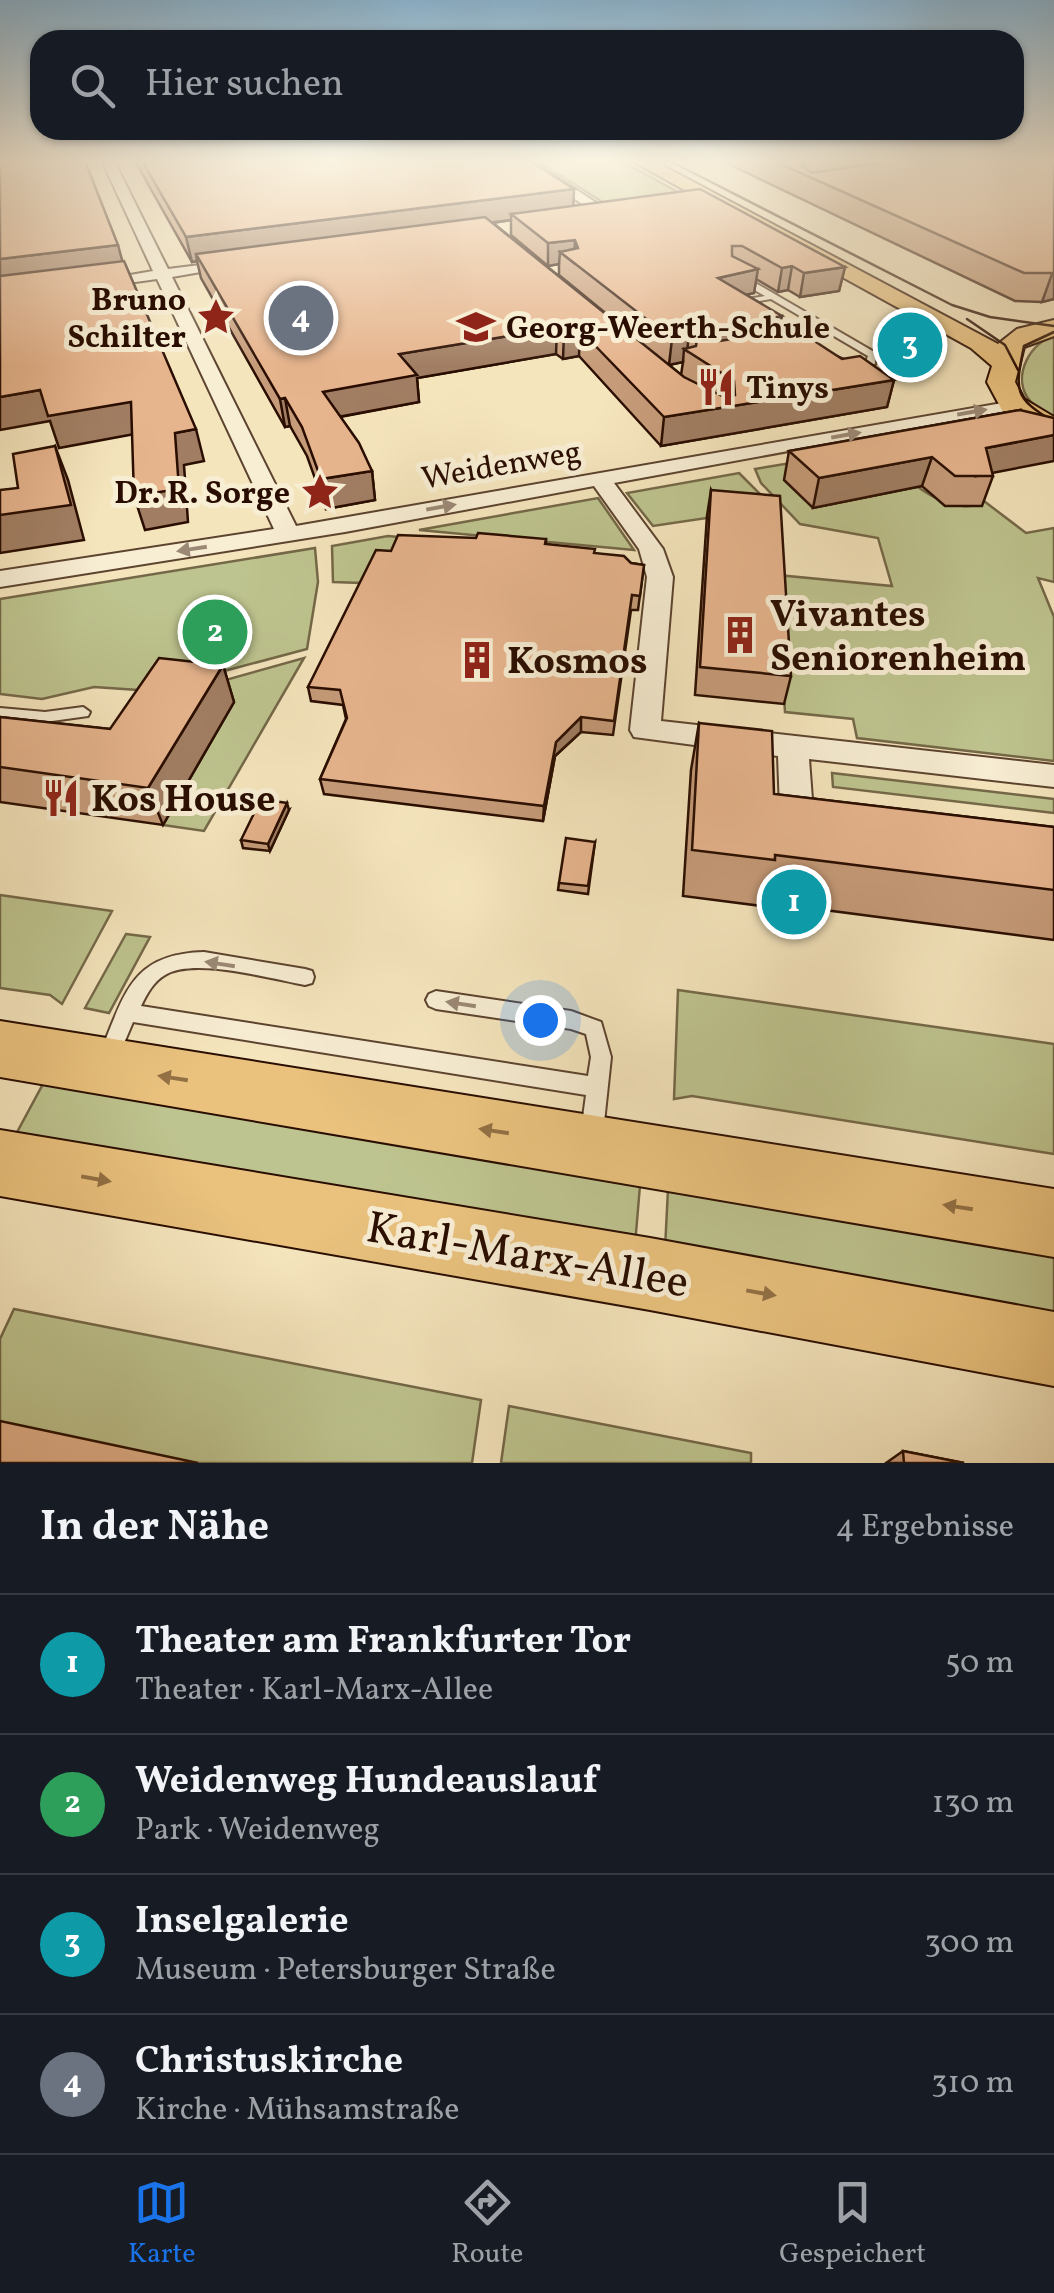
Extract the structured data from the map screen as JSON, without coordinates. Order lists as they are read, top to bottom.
{
  "streets": {
    "main road": ["Karl-Marx-Allee"],
    "street": ["Weidenweg"]
  },
  "places": {
    "place": ["Bruno Schilter", "Dr. R. Sorge"],
    "school or university": ["Georg-Weerth-Schule"],
    "restaurant": ["Tinys", "Kos House"],
    "building": ["Vivantes Seniorenheim", "Kosmos"]
  },
  "page": {
    "search": "Hier suchen",
    "pins": [
      "4",
      "3",
      "2",
      "1"
    ],
    "heading": ["In der Nähe", "4 Ergebnisse"],
    "list": [
      {
        "mark": "1",
        "name": "Theater am Frankfurter Tor",
        "note": "Theater · Karl-Marx-Allee",
        "value": "50 m"
      },
      {
        "mark": "2",
        "name": "Weidenweg Hundeauslauf",
        "note": "Park · Weidenweg",
        "value": "130 m"
      },
      {
        "mark": "3",
        "name": "Inselgalerie",
        "note": "Museum · Petersburger Straße",
        "value": "300 m"
      },
      {
        "mark": "4",
        "name": "Christuskirche",
        "note": "Kirche · Mühsamstraße",
        "value": "310 m"
      }
    ],
    "nav": ["Karte", "Route", "Gespeichert"]
  }
}
